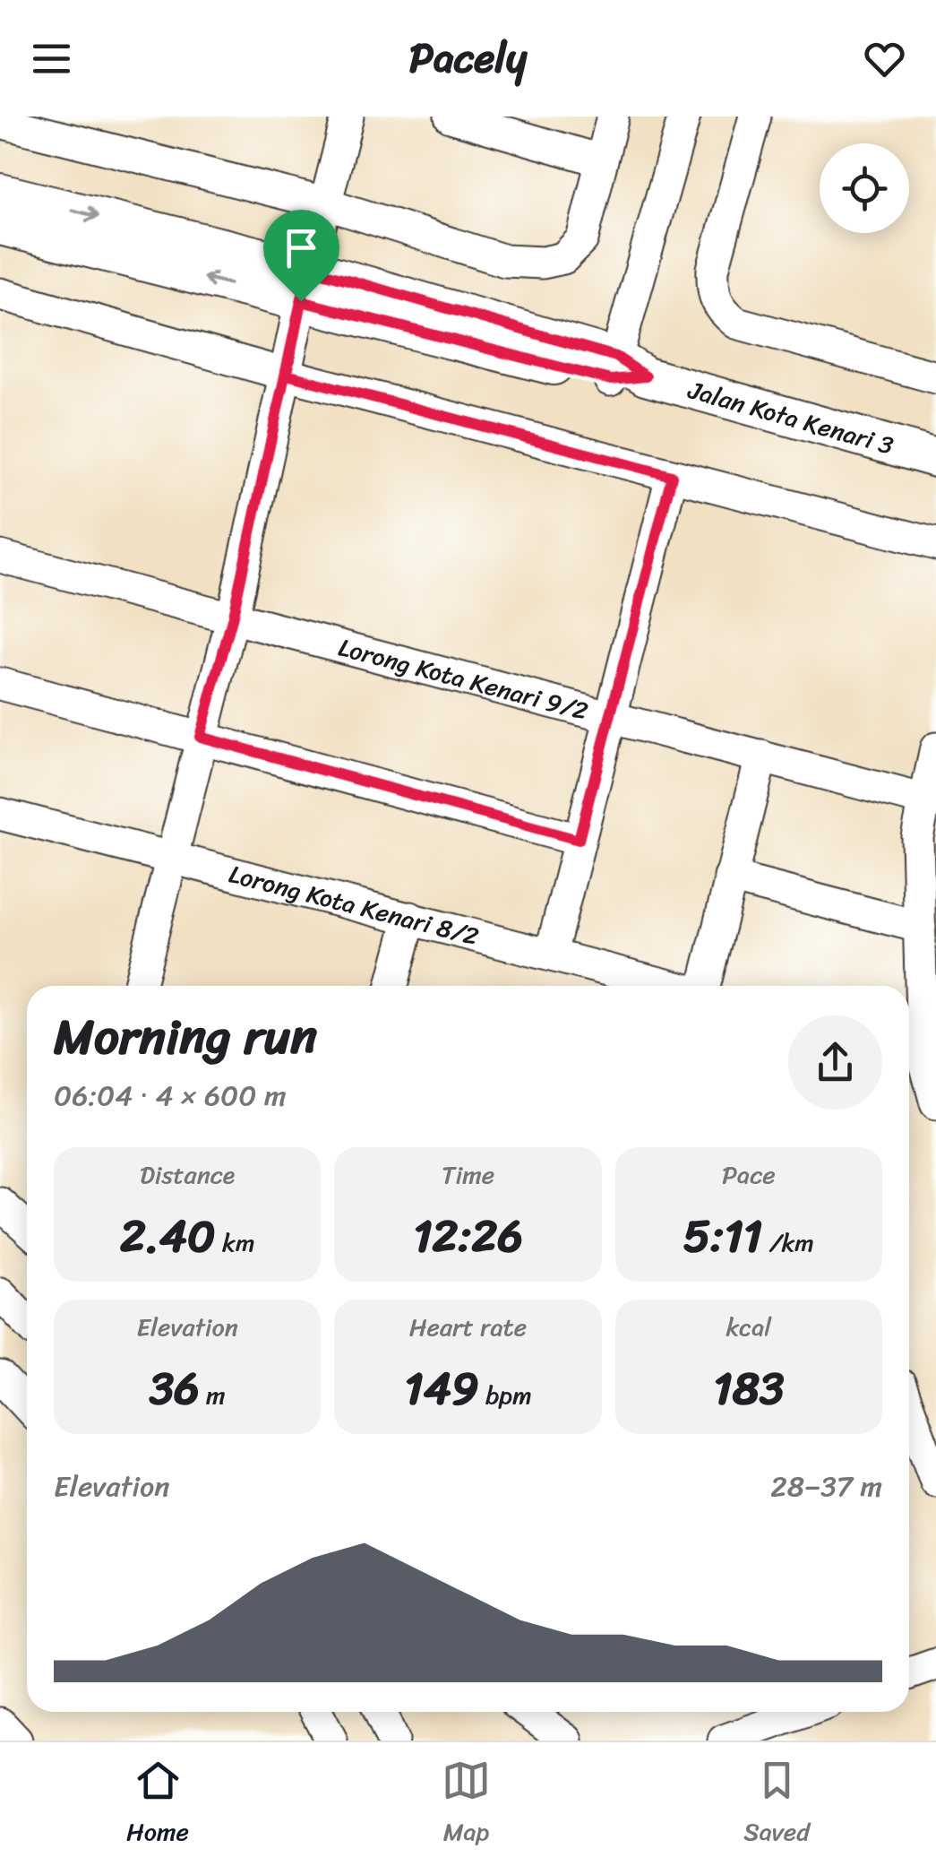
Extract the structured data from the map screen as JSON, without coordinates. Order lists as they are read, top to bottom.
{
  "streets": {
    "main road": ["Jalan Kota Kenari 3"],
    "street": ["Lorong Kota Kenari 9/2", "Lorong Kota Kenari 8/2"]
  },
  "page": {
    "header": "Pacely",
    "heading": ["Morning run", "06:04 · 4 × 600 m"],
    "stats": [
      ["Distance", "2.40 km"],
      ["Time", "12:26"],
      ["Pace", "5:11 /km"],
      ["Elevation", "36 m"],
      ["Heart rate", "149 bpm"],
      ["kcal", "183"]
    ],
    "chart": ["Elevation", "28–37 m"],
    "tabs": ["Home", "Map", "Saved"]
  }
}
